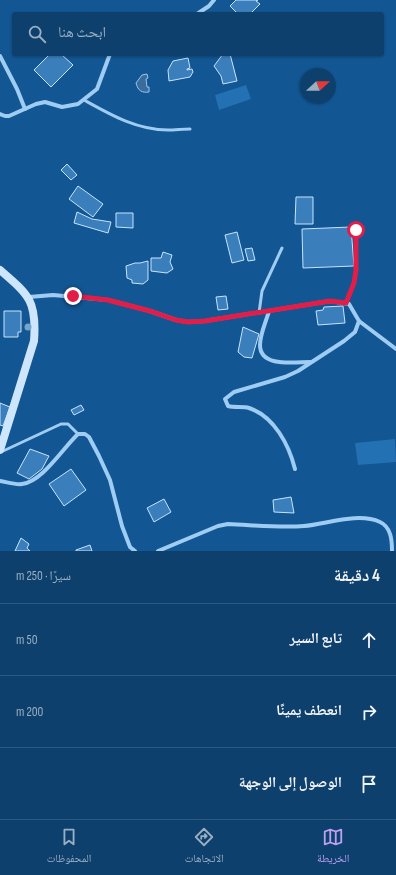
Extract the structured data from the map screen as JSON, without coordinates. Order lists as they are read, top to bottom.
{
  "north": "right",
  "page": {
    "search": "ابحث هنا",
    "heading": ["4 دقيقة", "سيرًا · 250 m"],
    "list": [
      ["تابع السير", "50 m"],
      ["انعطف يمينًا", "200 m"],
      "الوصول إلى الوجهة"
    ],
    "nav": ["الخريطة", "الاتجاهات", "المحفوظات"]
  }
}
